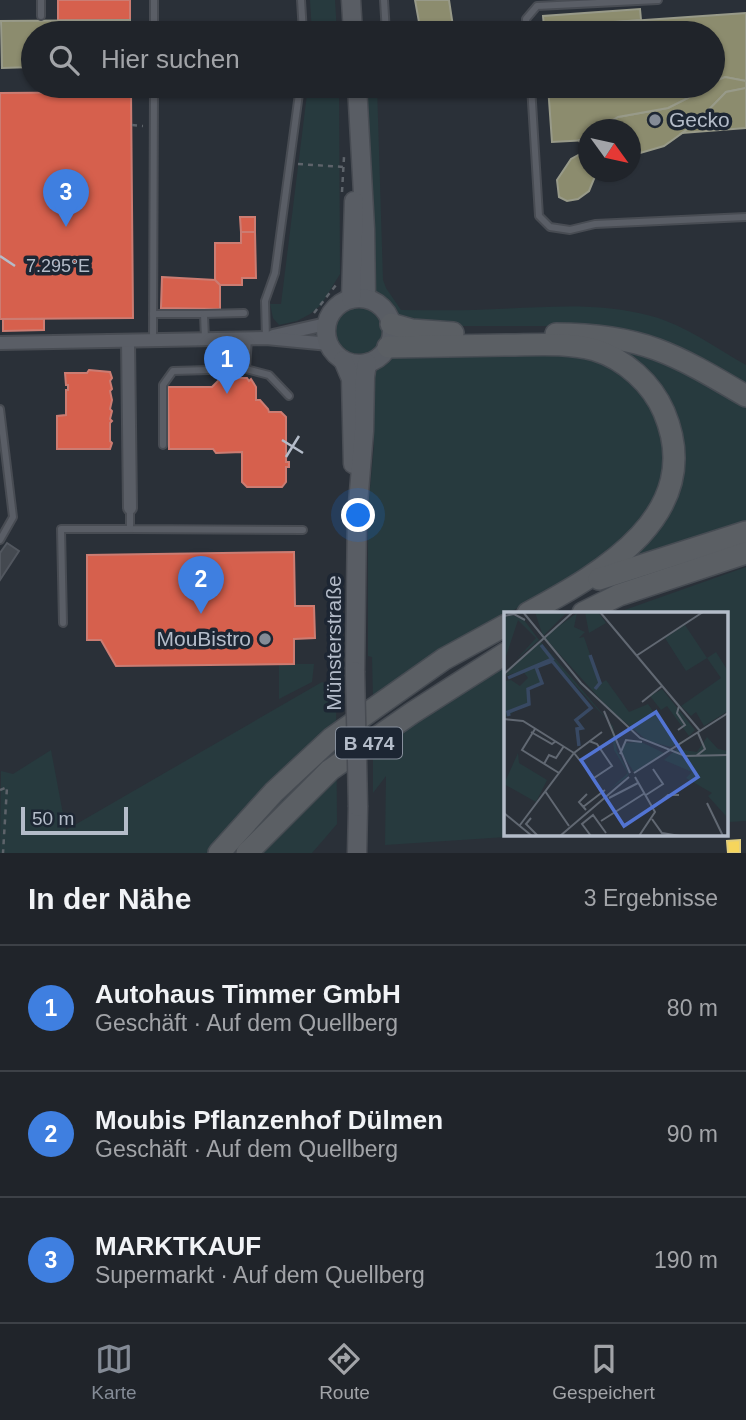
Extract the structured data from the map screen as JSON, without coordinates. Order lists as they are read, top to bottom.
{
  "streets": {
    "highway": ["B 474"],
    "main road": ["Münsterstraße"]
  },
  "places": ["Gecko", "MouBistro"],
  "scale_bar": "50 m",
  "north": "bottom right",
  "page": {
    "search": "Hier suchen",
    "pins": ["3", "1", "2"],
    "scale": "50 m",
    "heading": ["In der Nähe", "3 Ergebnisse"],
    "list": [
      {
        "mark": "1",
        "name": "Autohaus Timmer GmbH",
        "note": "Geschäft · Auf dem Quellberg",
        "value": "80 m"
      },
      {
        "mark": "2",
        "name": "Moubis Pflanzenhof Dülmen",
        "note": "Geschäft · Auf dem Quellberg",
        "value": "90 m"
      },
      {
        "mark": "3",
        "name": "MARKTKAUF",
        "note": "Supermarkt · Auf dem Quellberg",
        "value": "190 m"
      }
    ],
    "nav": ["Karte", "Route", "Gespeichert"]
  },
  "coordinates": ["7.295°E"]
}
